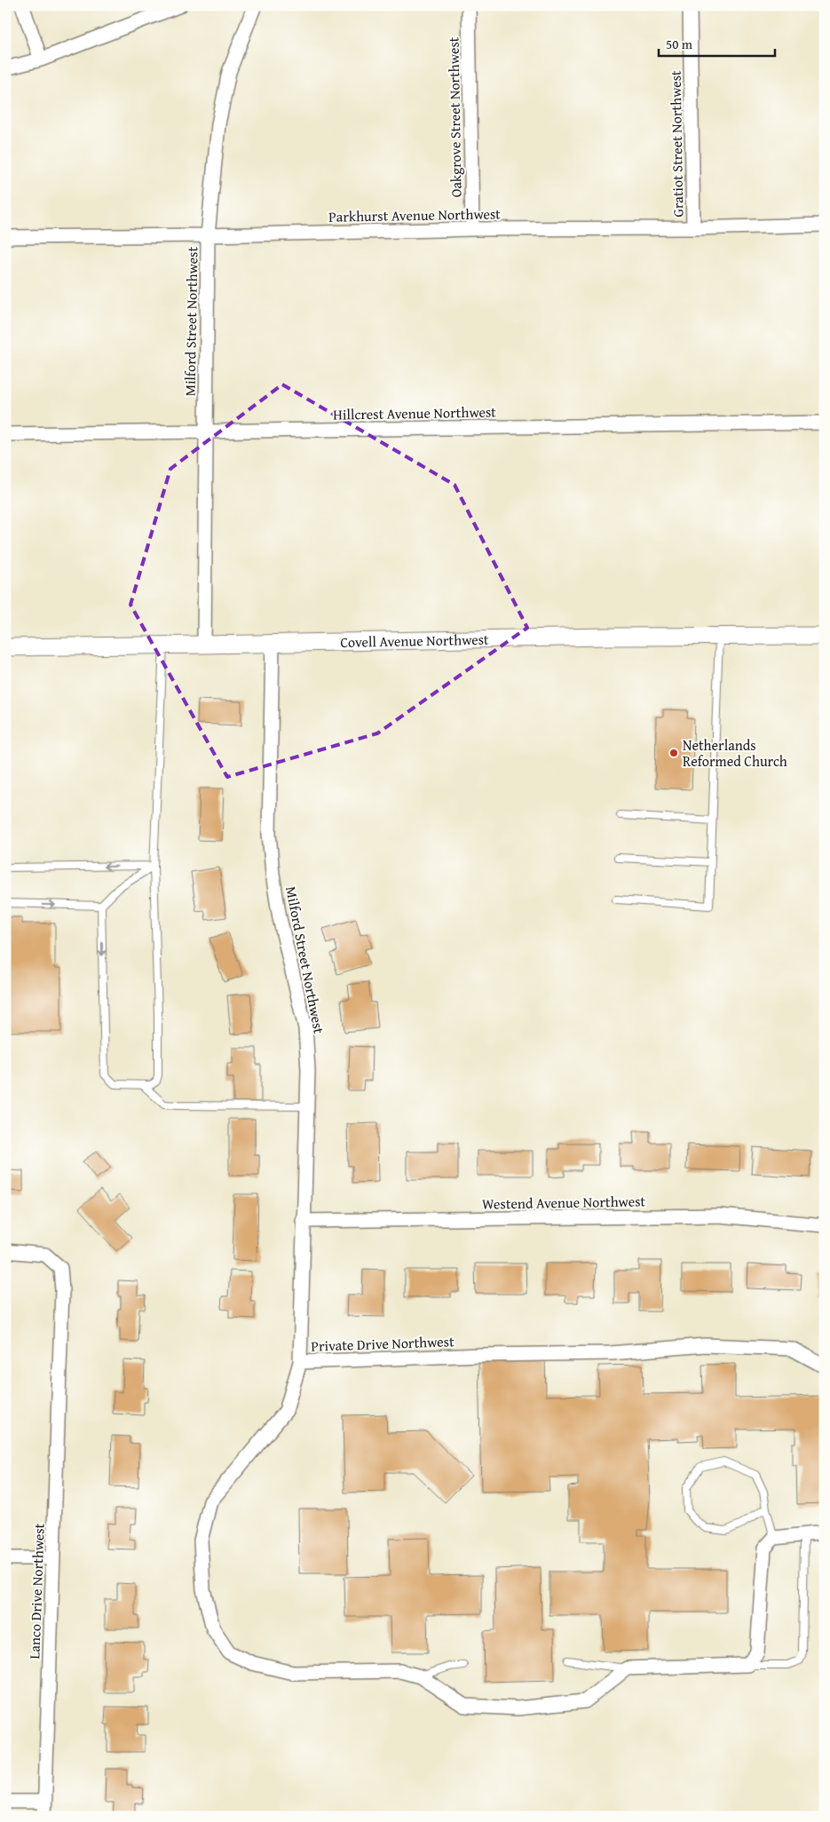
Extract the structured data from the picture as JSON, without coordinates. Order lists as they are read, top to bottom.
{
  "streets": {
    "street": [
      "Oakgrove Street Northwest",
      "Gratiot Street Northwest",
      "Parkhurst Avenue Northwest",
      "Milford Street Northwest",
      "Hillcrest Avenue Northwest",
      "Covell Avenue Northwest",
      "Westend Avenue Northwest",
      "Private Drive Northwest",
      "Lanco Drive Northwest"
    ]
  },
  "crossings": [
    ["Oakgrove Street Northwest", "Parkhurst Avenue Northwest"],
    ["Gratiot Street Northwest", "Parkhurst Avenue Northwest"],
    ["Parkhurst Avenue Northwest", "Milford Street Northwest"],
    ["Milford Street Northwest", "Hillcrest Avenue Northwest"],
    ["Milford Street Northwest", "Covell Avenue Northwest"],
    ["Milford Street Northwest", "Westend Avenue Northwest"],
    ["Milford Street Northwest", "Private Drive Northwest"]
  ],
  "places": ["Netherlands Reformed Church"],
  "scale_bar": "50 m"
}
